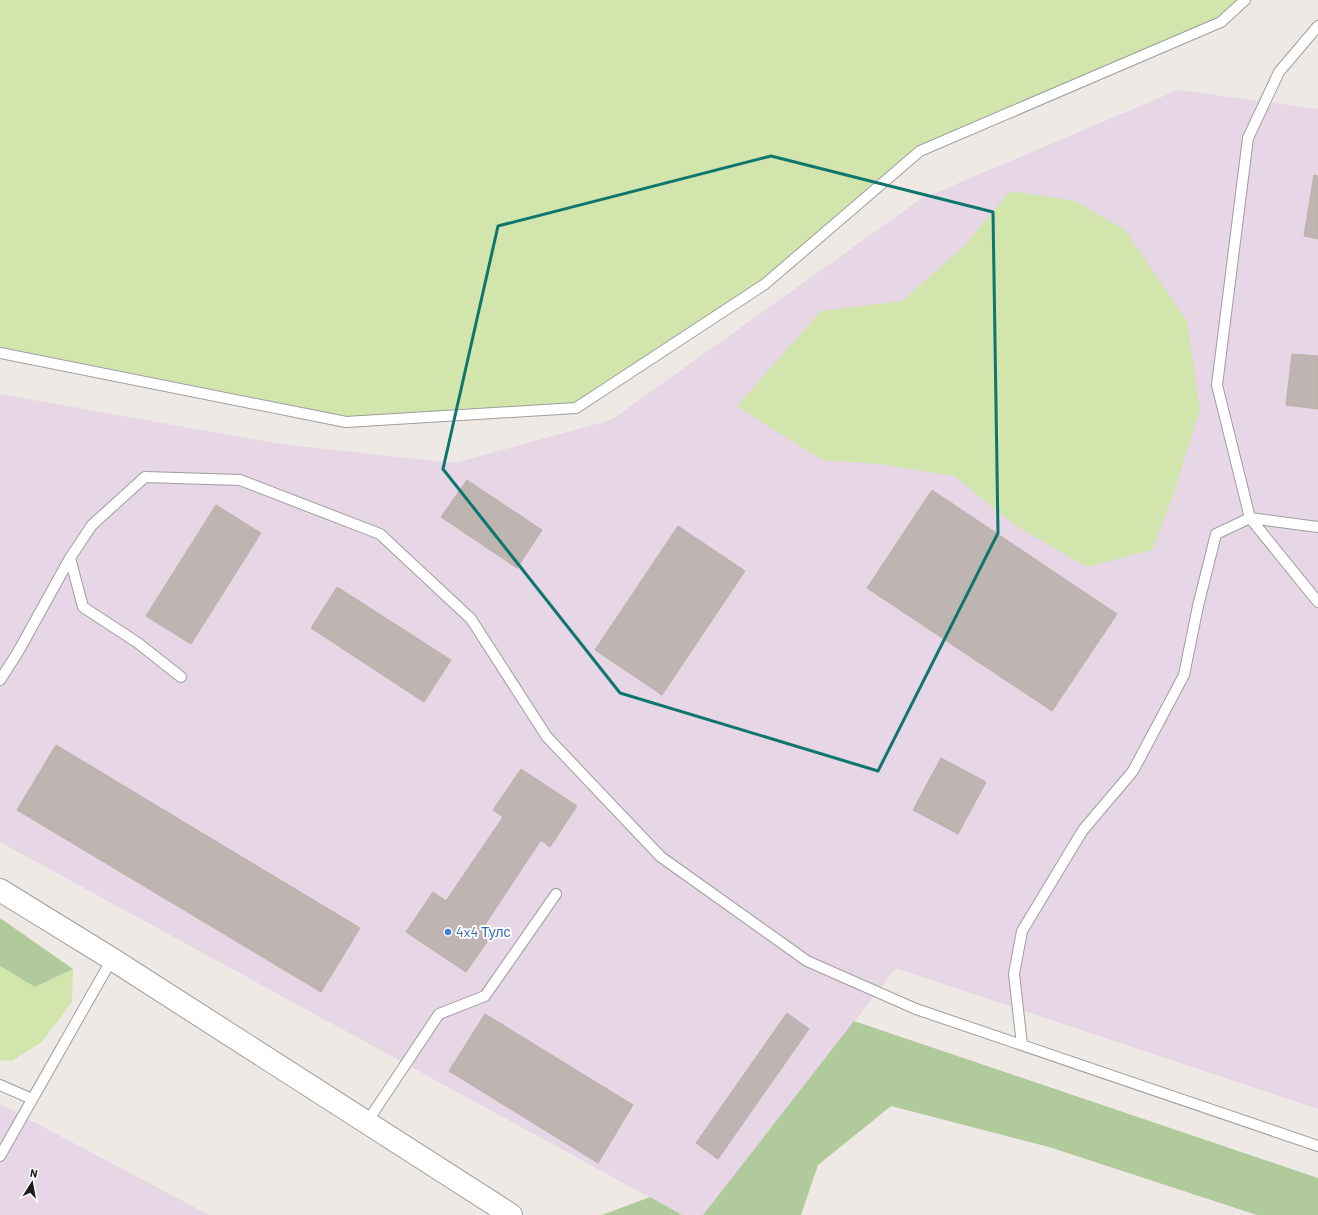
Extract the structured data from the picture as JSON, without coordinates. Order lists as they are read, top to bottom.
{
  "places": ["4x4 Тулс"],
  "north": "top"
}
